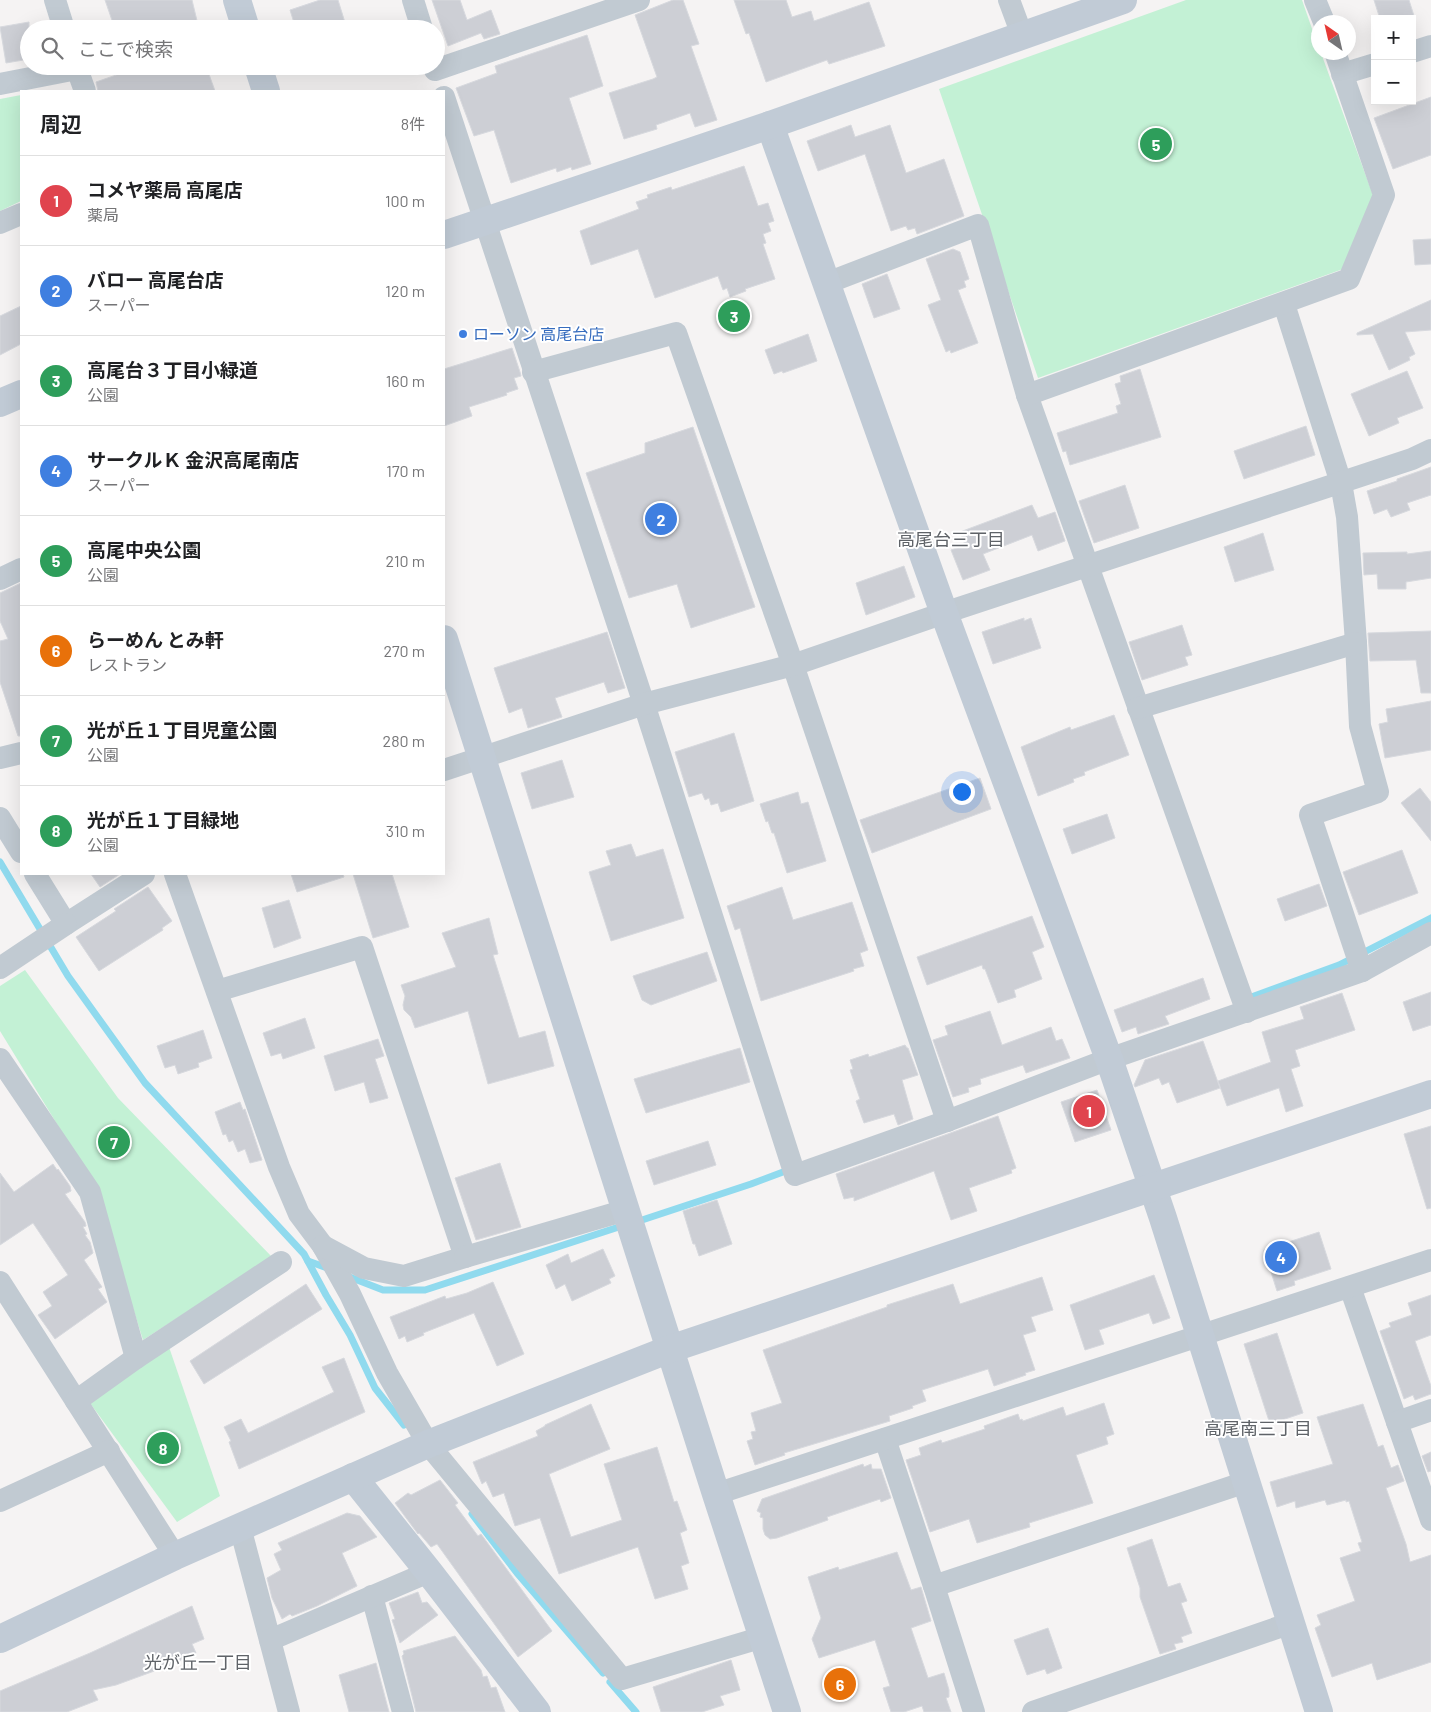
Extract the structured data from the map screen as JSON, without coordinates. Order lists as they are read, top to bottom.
{
  "districts": ["高尾台三丁目", "高尾南三丁目", "光が丘一丁目"],
  "places": ["ローソン 高尾台店"],
  "north": "top left",
  "page": {
    "map_buttons": ["+", "−"],
    "search": "ここで検索",
    "heading": ["周辺", "8件"],
    "pins": [
      "5",
      "3",
      "2",
      "1",
      "7",
      "4",
      "8",
      "6"
    ],
    "list": [
      {
        "mark": "1",
        "name": "コメヤ薬局 高尾店",
        "note": "薬局",
        "value": "100 m"
      },
      {
        "mark": "2",
        "name": "バロー 高尾台店",
        "note": "スーパー",
        "value": "120 m"
      },
      {
        "mark": "3",
        "name": "高尾台３丁目小緑道",
        "note": "公園",
        "value": "160 m"
      },
      {
        "mark": "4",
        "name": "サークルＫ 金沢高尾南店",
        "note": "スーパー",
        "value": "170 m"
      },
      {
        "mark": "5",
        "name": "高尾中央公園",
        "note": "公園",
        "value": "210 m"
      },
      {
        "mark": "6",
        "name": "らーめん とみ軒",
        "note": "レストラン",
        "value": "270 m"
      },
      {
        "mark": "7",
        "name": "光が丘１丁目児童公園",
        "note": "公園",
        "value": "280 m"
      },
      {
        "mark": "8",
        "name": "光が丘１丁目緑地",
        "note": "公園",
        "value": "310 m"
      }
    ]
  }
}
